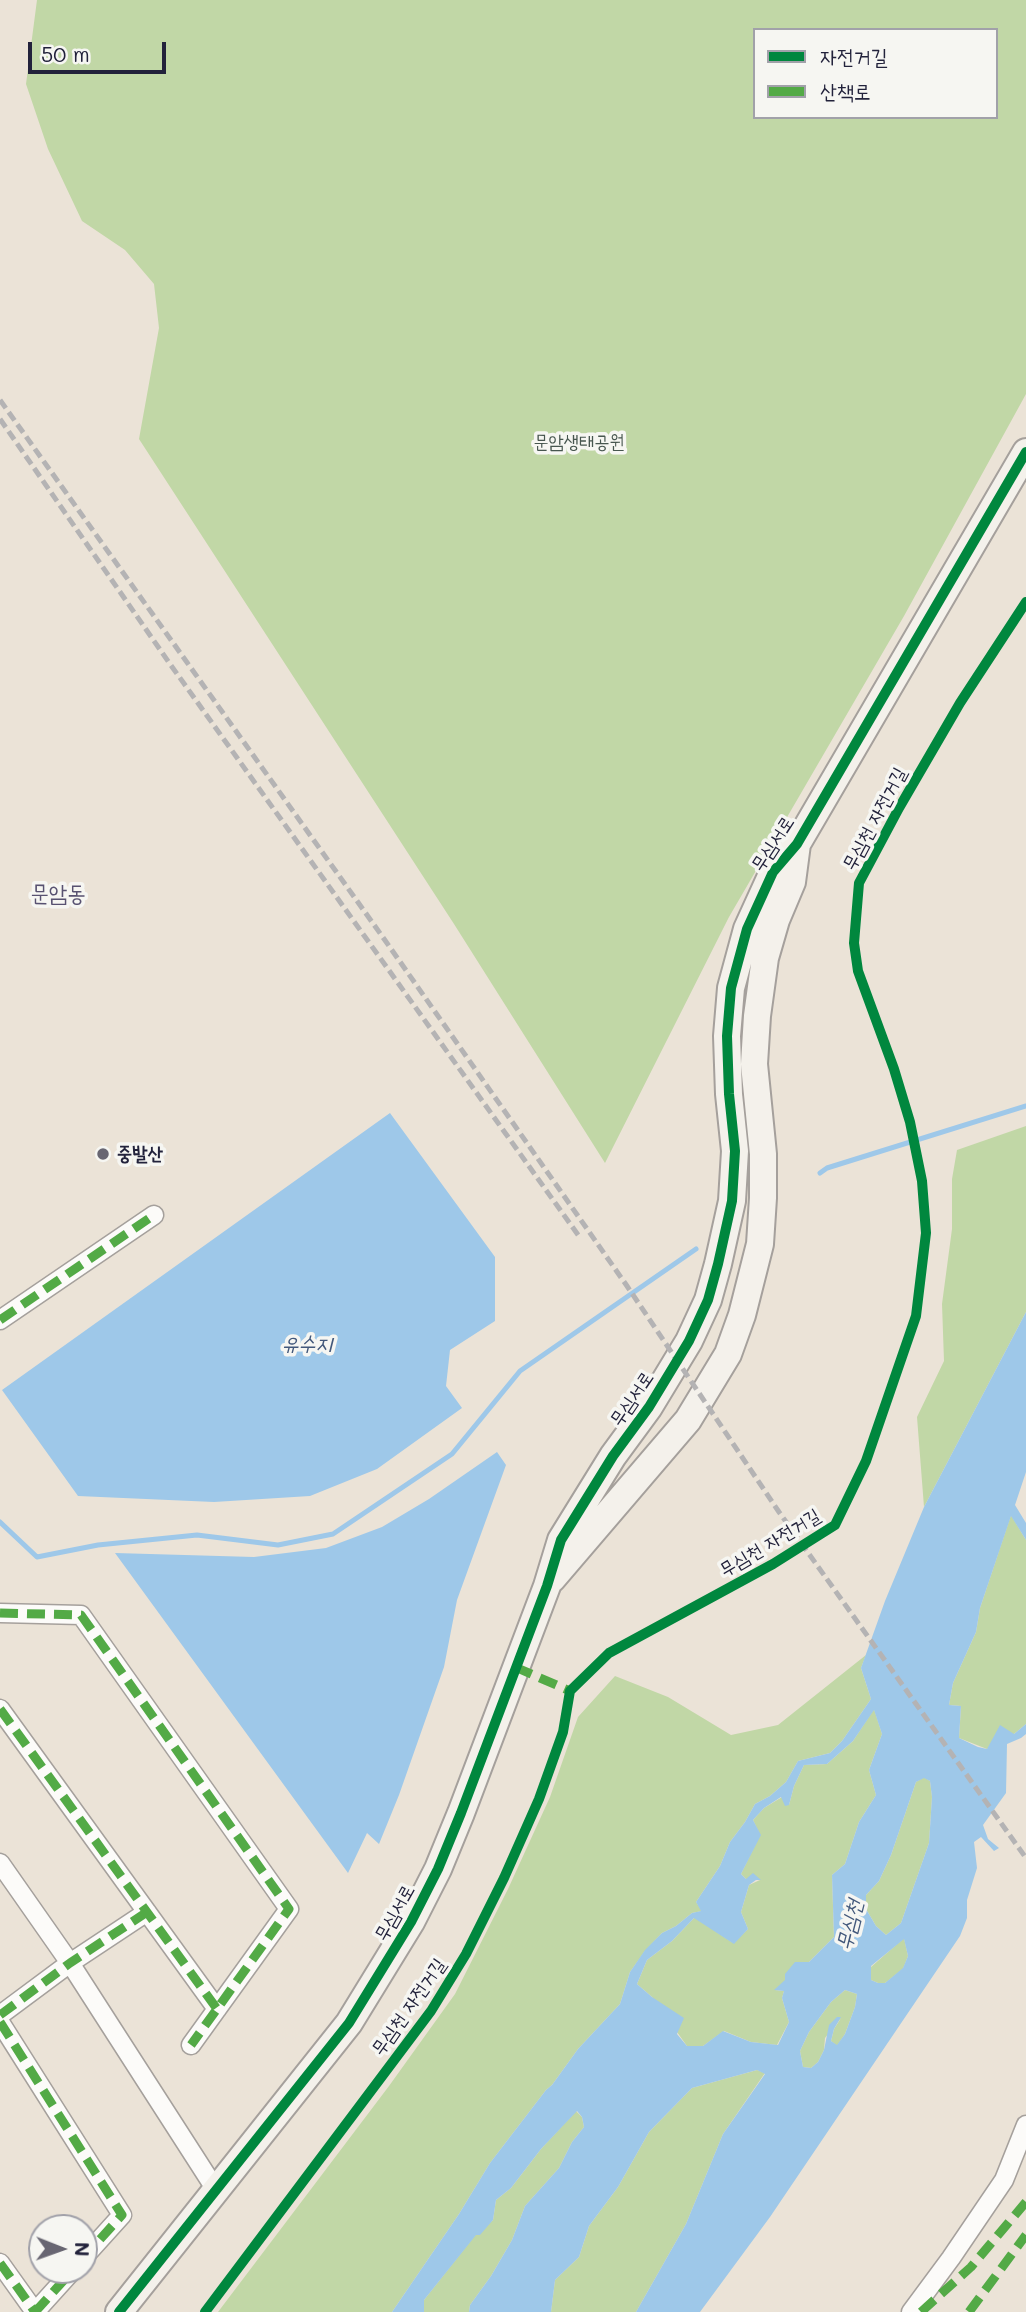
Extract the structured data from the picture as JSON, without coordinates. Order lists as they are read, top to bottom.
{
  "streets": {
    "street": ["무심서로"],
    "cycle path": ["무심천 자전거길"]
  },
  "districts": ["문암동"],
  "water": ["유수지", "무심천"],
  "parks": ["문암생태공원"],
  "places": ["중발산"],
  "legend": ["자전거길", "산책로"],
  "scale_bar": "50 m",
  "north": "right"
}
